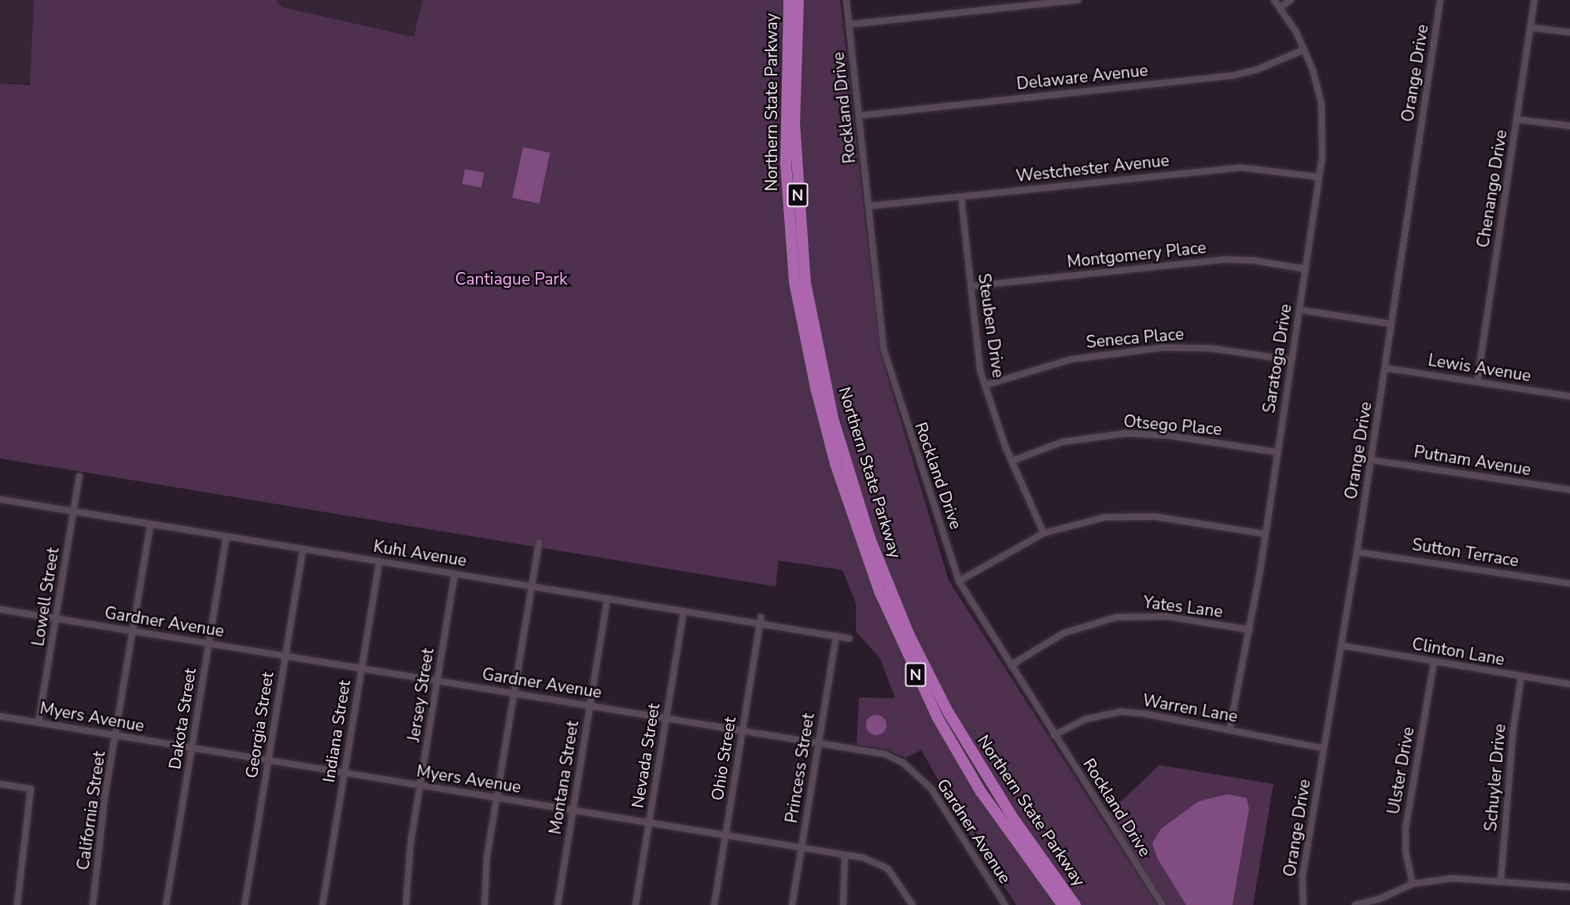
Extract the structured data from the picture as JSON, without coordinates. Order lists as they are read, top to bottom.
{
  "streets": {
    "highway": ["Northern State Parkway", "N"],
    "street": [
      "Orange Drive",
      "Delaware Avenue",
      "Rockland Drive",
      "Westchester Avenue",
      "Chenango Drive",
      "Montgomery Place",
      "Steuben Drive",
      "Seneca Place",
      "Saratoga Drive",
      "Lewis Avenue",
      "Otsego Place",
      "Putnam Avenue",
      "Sutton Terrace",
      "Kuhl Avenue",
      "Lowell Street",
      "Yates Lane",
      "Gardner Avenue",
      "Clinton Lane",
      "Jersey Street",
      "Warren Lane",
      "Myers Avenue",
      "Dakota Street",
      "Georgia Street",
      "Indiana Street",
      "Nevada Street",
      "Ohio Street",
      "Princess Street",
      "Ulster Drive",
      "Montana Street",
      "Schuyler Drive",
      "California Street"
    ]
  },
  "crossings": [
    ["Orange Drive", "Lewis Avenue"],
    ["Orange Drive", "Putnam Avenue"],
    ["Orange Drive", "Sutton Terrace"],
    ["Orange Drive", "Clinton Lane"],
    ["Orange Drive", "Warren Lane"],
    ["Delaware Avenue", "Rockland Drive"],
    ["Delaware Avenue", "Saratoga Drive"],
    ["Rockland Drive", "Westchester Avenue"],
    ["Rockland Drive", "Yates Lane"],
    ["Rockland Drive", "Warren Lane"],
    ["Westchester Avenue", "Steuben Drive"],
    ["Westchester Avenue", "Saratoga Drive"],
    ["Chenango Drive", "Lewis Avenue"],
    ["Montgomery Place", "Steuben Drive"],
    ["Montgomery Place", "Saratoga Drive"],
    ["Steuben Drive", "Seneca Place"],
    ["Steuben Drive", "Otsego Place"],
    ["Seneca Place", "Saratoga Drive"],
    ["Saratoga Drive", "Otsego Place"],
    ["Saratoga Drive", "Yates Lane"],
    ["Saratoga Drive", "Warren Lane"],
    ["Kuhl Avenue", "Lowell Street"],
    ["Kuhl Avenue", "Jersey Street"],
    ["Kuhl Avenue", "Dakota Street"],
    ["Kuhl Avenue", "Georgia Street"],
    ["Kuhl Avenue", "Indiana Street"],
    ["Kuhl Avenue", "Nevada Street"],
    ["Kuhl Avenue", "Ohio Street"],
    ["Kuhl Avenue", "Princess Street"],
    ["Kuhl Avenue", "Montana Street"],
    ["Kuhl Avenue", "California Street"],
    ["Lowell Street", "Gardner Avenue"],
    ["Lowell Street", "Myers Avenue"],
    ["Gardner Avenue", "Jersey Street"],
    ["Gardner Avenue", "Dakota Street"],
    ["Gardner Avenue", "Georgia Street"],
    ["Gardner Avenue", "Indiana Street"],
    ["Gardner Avenue", "Nevada Street"],
    ["Gardner Avenue", "Ohio Street"],
    ["Gardner Avenue", "Princess Street"],
    ["Gardner Avenue", "Montana Street"],
    ["Gardner Avenue", "California Street"],
    ["Clinton Lane", "Ulster Drive"],
    ["Clinton Lane", "Schuyler Drive"],
    ["Jersey Street", "Myers Avenue"],
    ["Myers Avenue", "Dakota Street"],
    ["Myers Avenue", "Georgia Street"],
    ["Myers Avenue", "Indiana Street"],
    ["Myers Avenue", "Nevada Street"],
    ["Myers Avenue", "Ohio Street"],
    ["Myers Avenue", "Princess Street"],
    ["Myers Avenue", "Montana Street"],
    ["Myers Avenue", "California Street"]
  ],
  "parks": ["Cantiague Park"]
}
